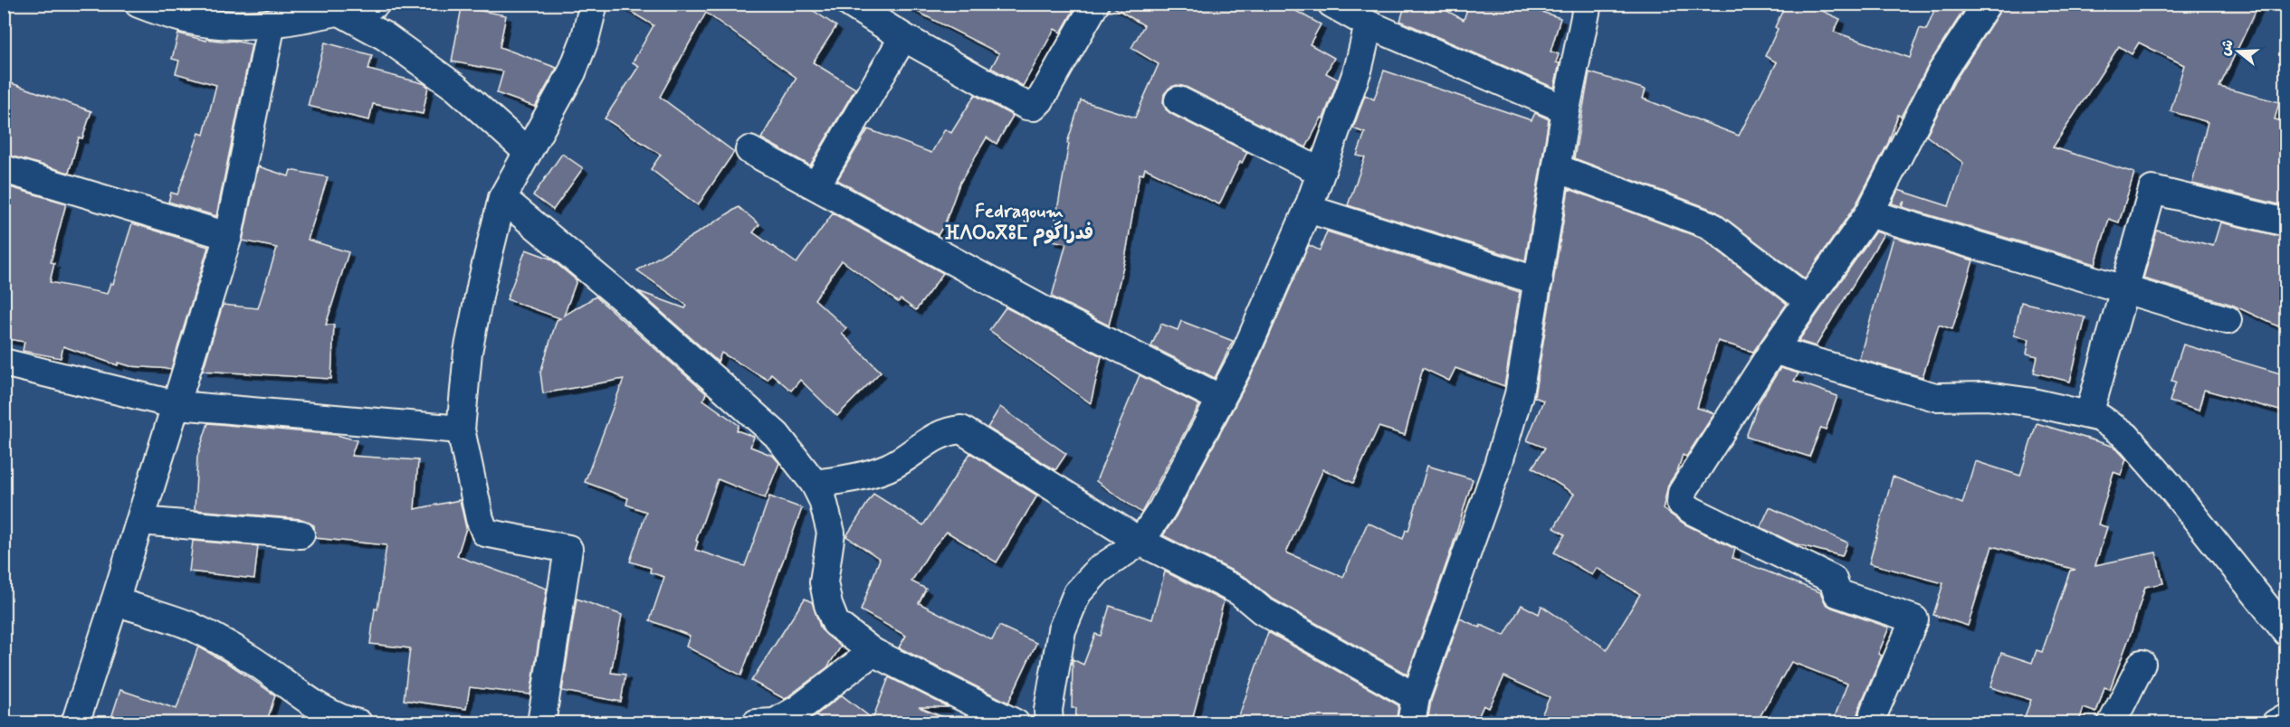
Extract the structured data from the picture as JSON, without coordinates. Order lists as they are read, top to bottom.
{
  "districts": ["Fedragoum ⴼⴷⵔⴰⴳⵓⵎ فدراگوم"],
  "north": "left"
}
